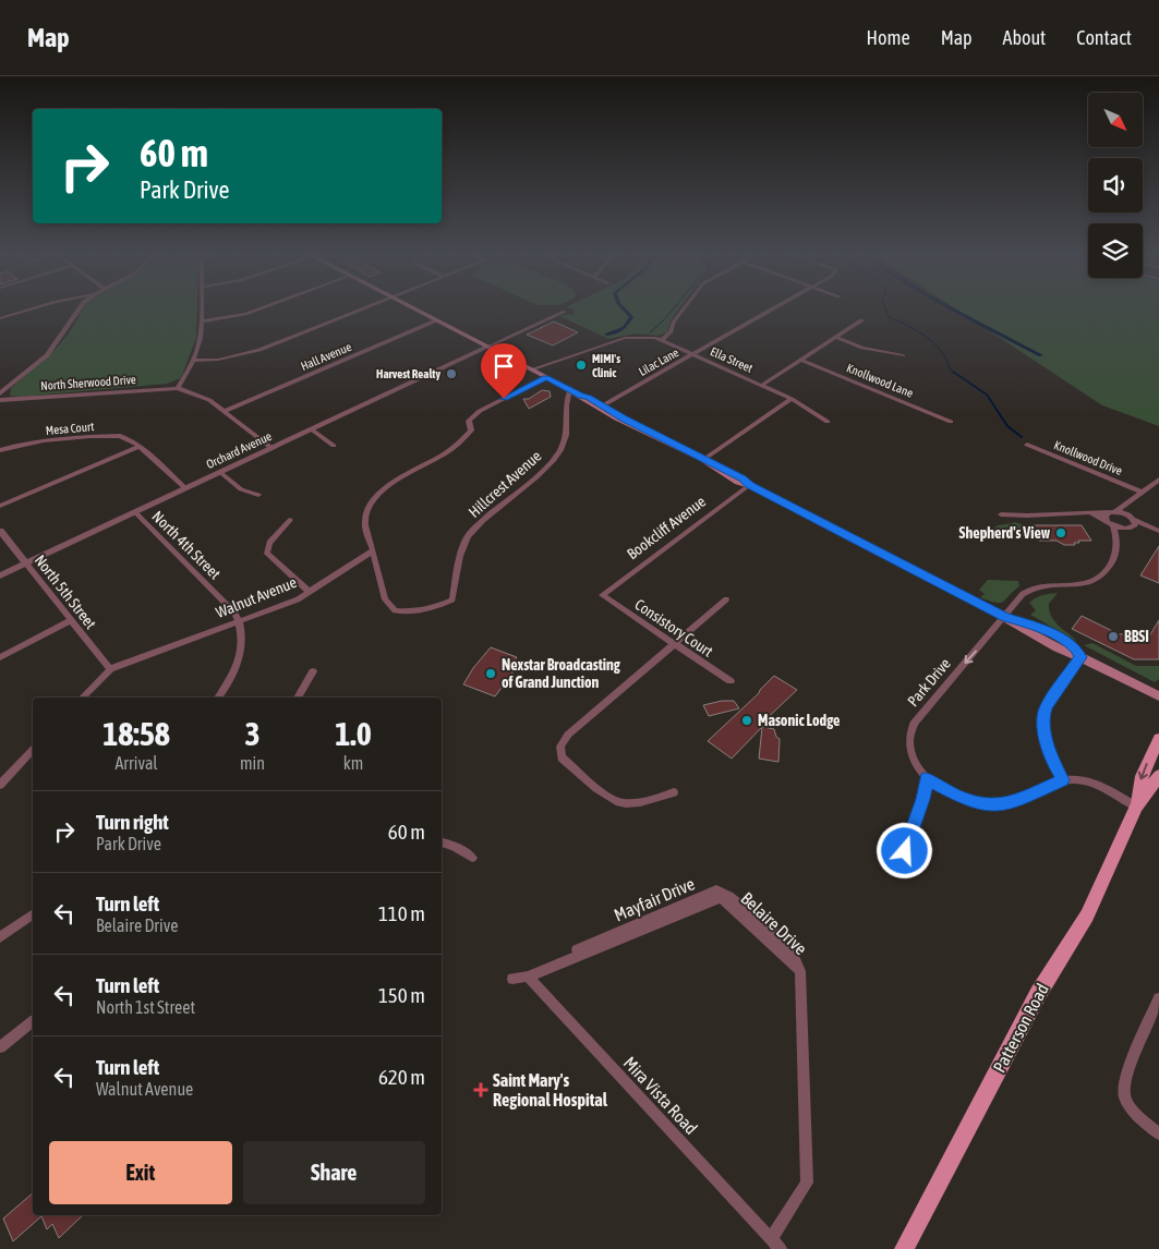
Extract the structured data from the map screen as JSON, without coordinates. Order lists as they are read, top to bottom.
{
  "streets": {
    "main road": ["Patterson Road"],
    "street": [
      "Hall Avenue",
      "Ella Street",
      "Lilac Lane",
      "Knollwood Lane",
      "North Sherwood Drive",
      "Mesa Court",
      "Orchard Avenue",
      "Knollwood Drive",
      "Hillcrest Avenue",
      "Bookcliff Avenue",
      "North 4th Street",
      "North 5th Street",
      "Walnut Avenue",
      "Consistory Court",
      "Park Drive",
      "Belaire Drive",
      "Mira Vista Road"
    ]
  },
  "crossings": [
    ["Ella Street", "Lilac Lane"],
    ["Orchard Avenue", "North 4th Street"],
    ["Orchard Avenue", "North 5th Street"],
    ["Hillcrest Avenue", "Walnut Avenue"],
    ["Bookcliff Avenue", "Consistory Court"],
    ["North 4th Street", "Walnut Avenue"],
    ["North 5th Street", "Walnut Avenue"],
    ["Belaire Drive", "Mira Vista Road"]
  ],
  "one_way": ["Park Drive"],
  "places": {
    "other": [
      "MIMI's Clinic",
      "Harvest Realty",
      "Shepherd's View",
      "BBSI",
      "Nexstar Broadcasting of Grand Junction",
      "Masonic Lodge"
    ],
    "health": ["Saint Mary's Regional Hospital"]
  },
  "north": "bottom right",
  "page": {
    "header": "Map",
    "nav": [
      "Home",
      "Map",
      "About",
      "Contact"
    ],
    "turn": ["60 m", "Park Drive"],
    "eta": [
      "18:58",
      "Arrival",
      "3",
      "min",
      "1.0",
      "km"
    ],
    "list": [
      {
        "name": "Turn right",
        "note": "Park Drive",
        "value": "60 m"
      },
      {
        "name": "Turn left",
        "note": "Belaire Drive",
        "value": "110 m"
      },
      {
        "name": "Turn left",
        "note": "North 1st Street",
        "value": "150 m"
      },
      {
        "name": "Turn left",
        "note": "Walnut Avenue",
        "value": "620 m"
      }
    ],
    "buttons": ["Exit", "Share"]
  }
}
